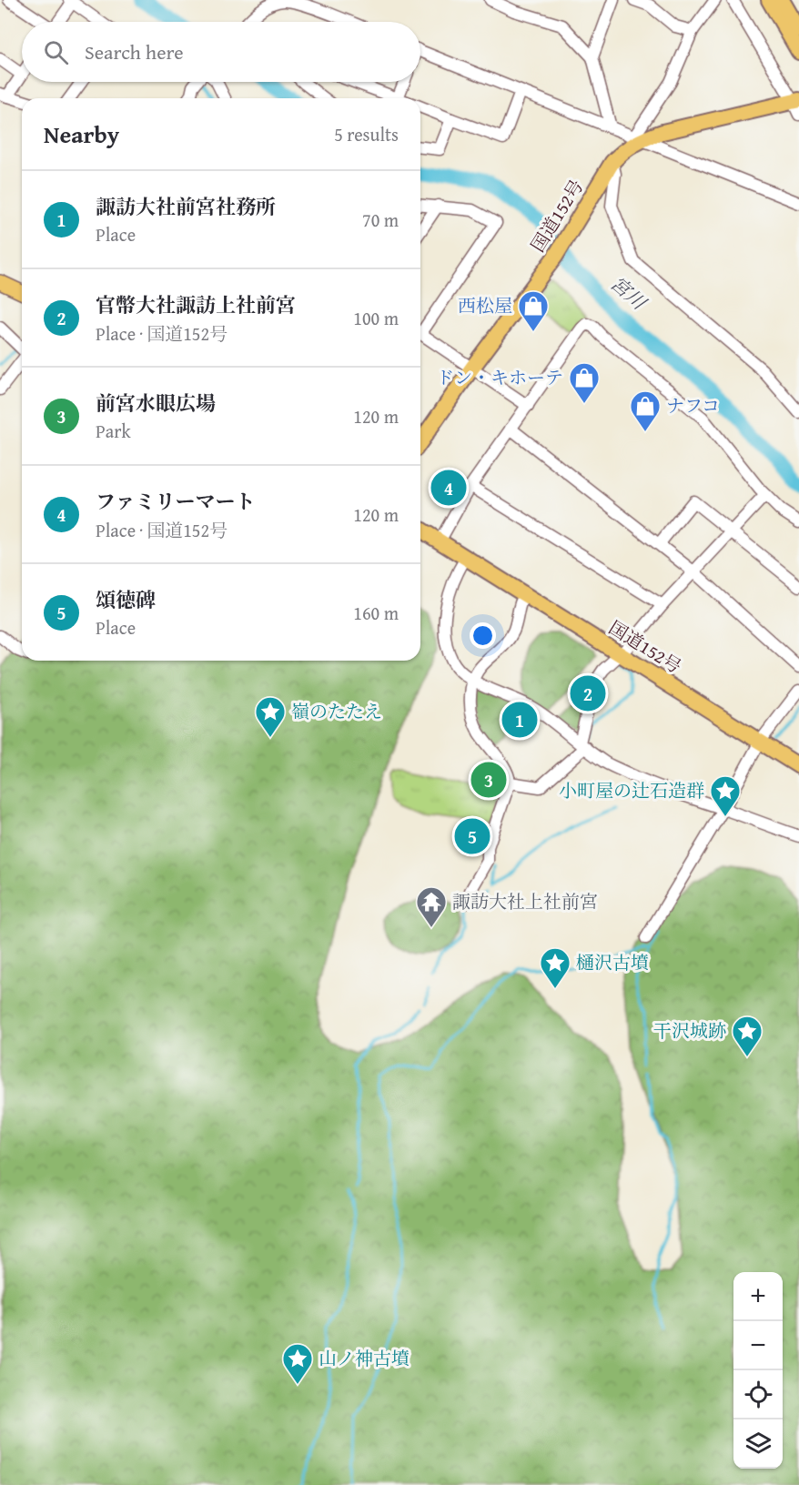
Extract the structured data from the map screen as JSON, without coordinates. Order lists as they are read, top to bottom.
{
  "streets": {
    "highway": ["国道152号"]
  },
  "water": ["宮川"],
  "places": {
    "shop": ["西松屋", "ドン・キホーテ", "ナフコ"],
    "place": [
      "嶺のたたえ",
      "小町屋の辻石造群",
      "樋沢古墳",
      "干沢城跡",
      "山ノ神古墳"
    ],
    "temple": ["諏訪大社上社前宮"]
  },
  "page": {
    "search": "Search here",
    "heading": ["Nearby", "5 results"],
    "list": [
      {
        "mark": "1",
        "name": "諏訪大社前宮社務所",
        "note": "Place",
        "value": "70 m"
      },
      {
        "mark": "2",
        "name": "官幣大社諏訪上社前宮",
        "note": "Place · 国道152号",
        "value": "100 m"
      },
      {
        "mark": "3",
        "name": "前宮水眼広場",
        "note": "Park",
        "value": "120 m"
      },
      {
        "mark": "4",
        "name": "ファミリーマート",
        "note": "Place · 国道152号",
        "value": "120 m"
      },
      {
        "mark": "5",
        "name": "頌徳碑",
        "note": "Place",
        "value": "160 m"
      }
    ],
    "pins": [
      "4",
      "2",
      "1",
      "3",
      "5"
    ],
    "map_buttons": ["+", "−"]
  }
}
